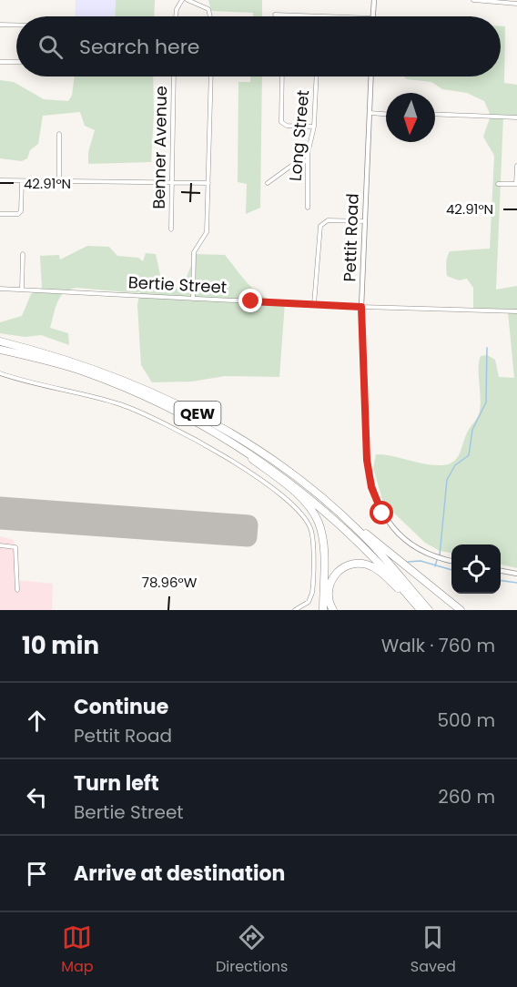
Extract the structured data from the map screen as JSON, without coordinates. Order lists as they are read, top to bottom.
{
  "streets": {
    "highway": ["QEW"],
    "street": [
      "Long Street",
      "Benner Avenue",
      "Pettit Road",
      "Bertie Street"
    ]
  },
  "crossings": [
    ["Pettit Road", "Bertie Street"]
  ],
  "north": "bottom",
  "page": {
    "search": "Search here",
    "heading": ["10 min", "Walk · 760 m"],
    "list": [
      ["Continue", "Pettit Road", "500 m"],
      ["Turn left", "Bertie Street", "260 m"],
      "Arrive at destination"
    ],
    "nav": ["Map", "Directions", "Saved"]
  },
  "coordinates": ["42.91°N", "78.96°W"]
}
